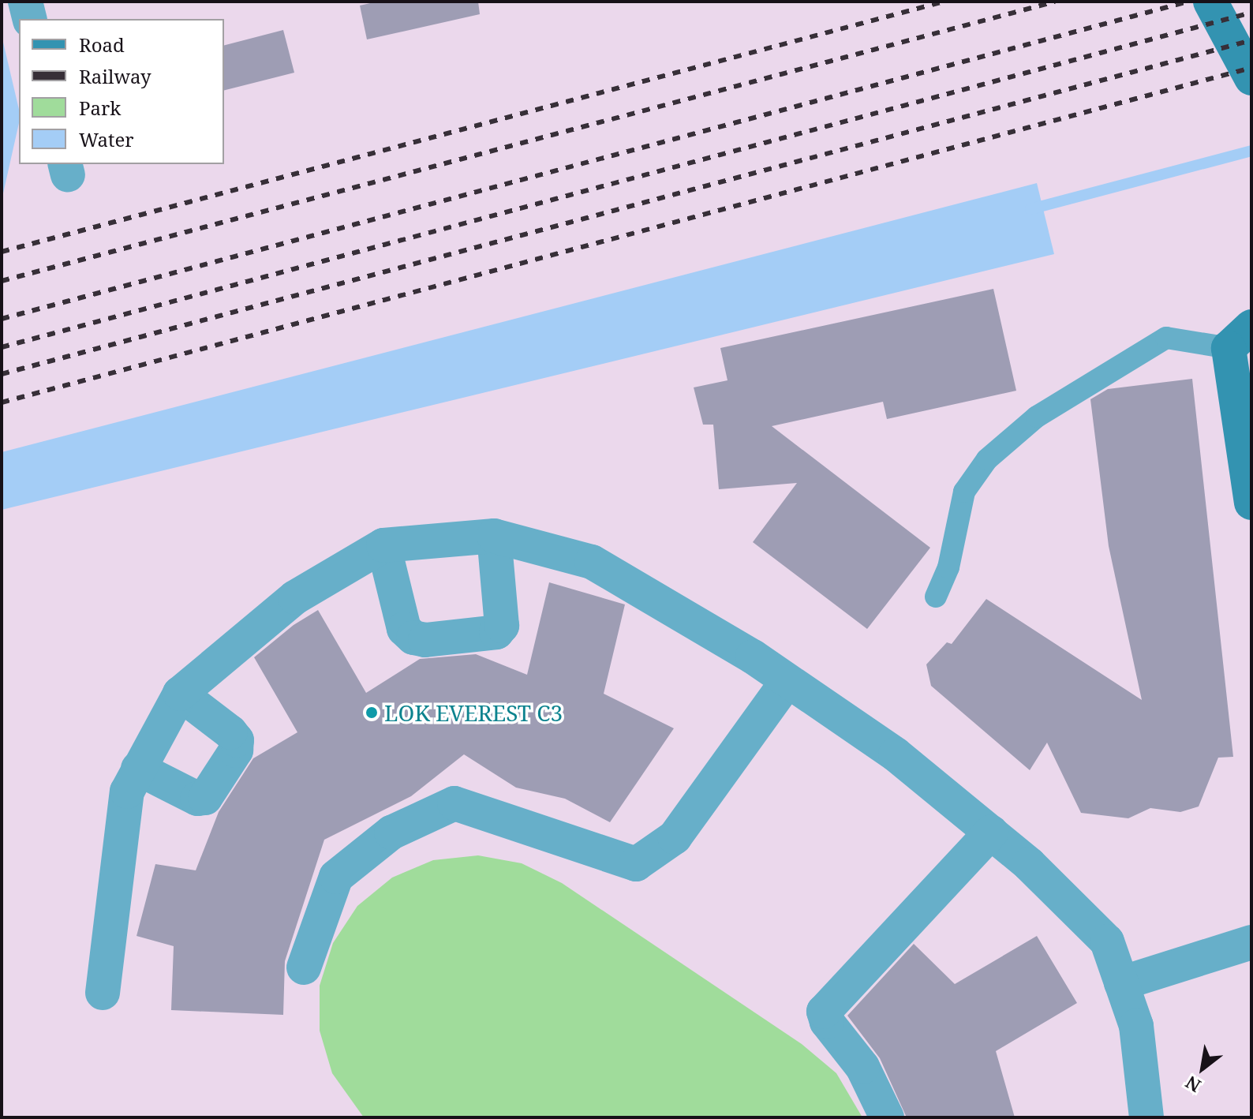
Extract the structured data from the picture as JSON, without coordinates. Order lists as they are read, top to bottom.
{
  "places": ["LOK EVEREST C3"],
  "legend": [
    "Road",
    "Railway",
    "Park",
    "Water"
  ],
  "north": "bottom left"
}
